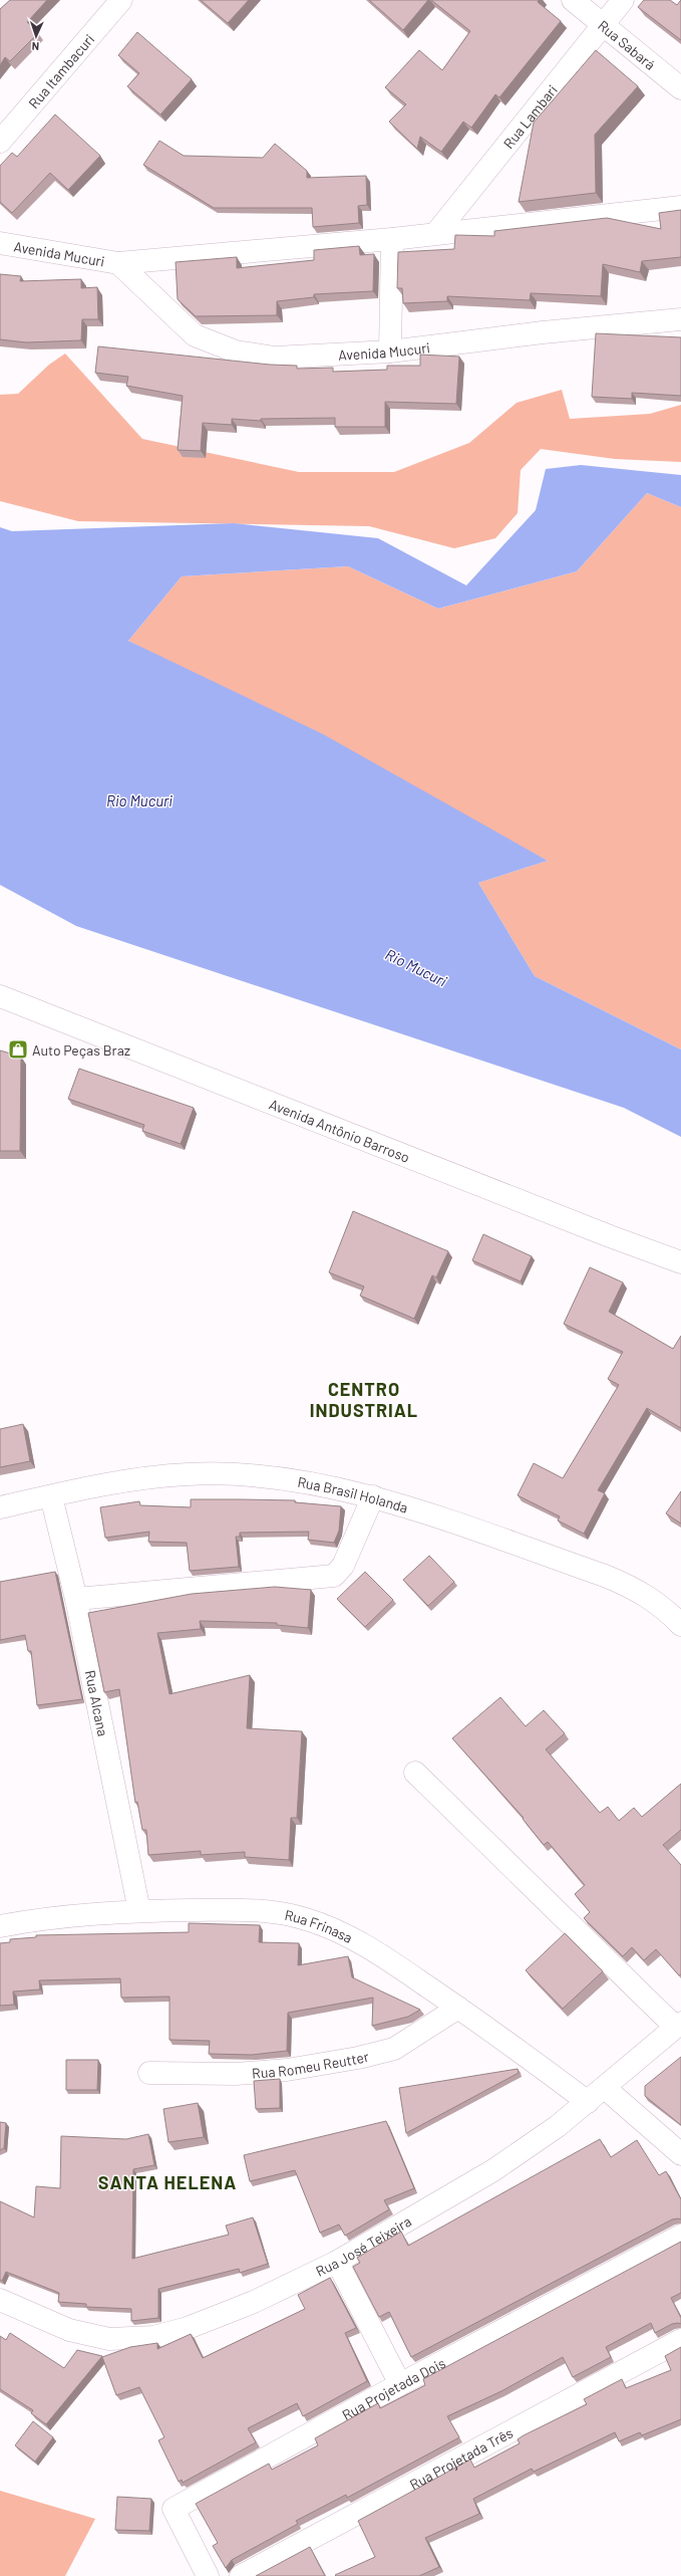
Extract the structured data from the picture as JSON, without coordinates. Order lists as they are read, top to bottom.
{
  "streets": {
    "street": [
      "Rua Sabará",
      "Rua Itambacuri",
      "Rua Lambari",
      "Avenida Mucuri",
      "Avenida Antônio Barroso",
      "Rua Brasil Holanda",
      "Rua Alcana",
      "Rua Frinasa",
      "Rua Romeu Reutter",
      "Rua José Teixeira",
      "Rua Projetada Dois",
      "Rua Projetada Três"
    ]
  },
  "crossings": [
    ["Rua Sabará", "Rua Lambari"],
    ["Rua Lambari", "Avenida Mucuri"],
    ["Rua Brasil Holanda", "Rua Alcana"],
    ["Rua Alcana", "Rua Frinasa"],
    ["Rua Frinasa", "Rua Romeu Reutter"],
    ["Rua Frinasa", "Rua José Teixeira"]
  ],
  "districts": ["CENTRO INDUSTRIAL", "SANTA HELENA"],
  "water": ["Rio Mucuri"],
  "places": {
    "shop": ["Auto Peças Braz"]
  },
  "north": "bottom"
}
